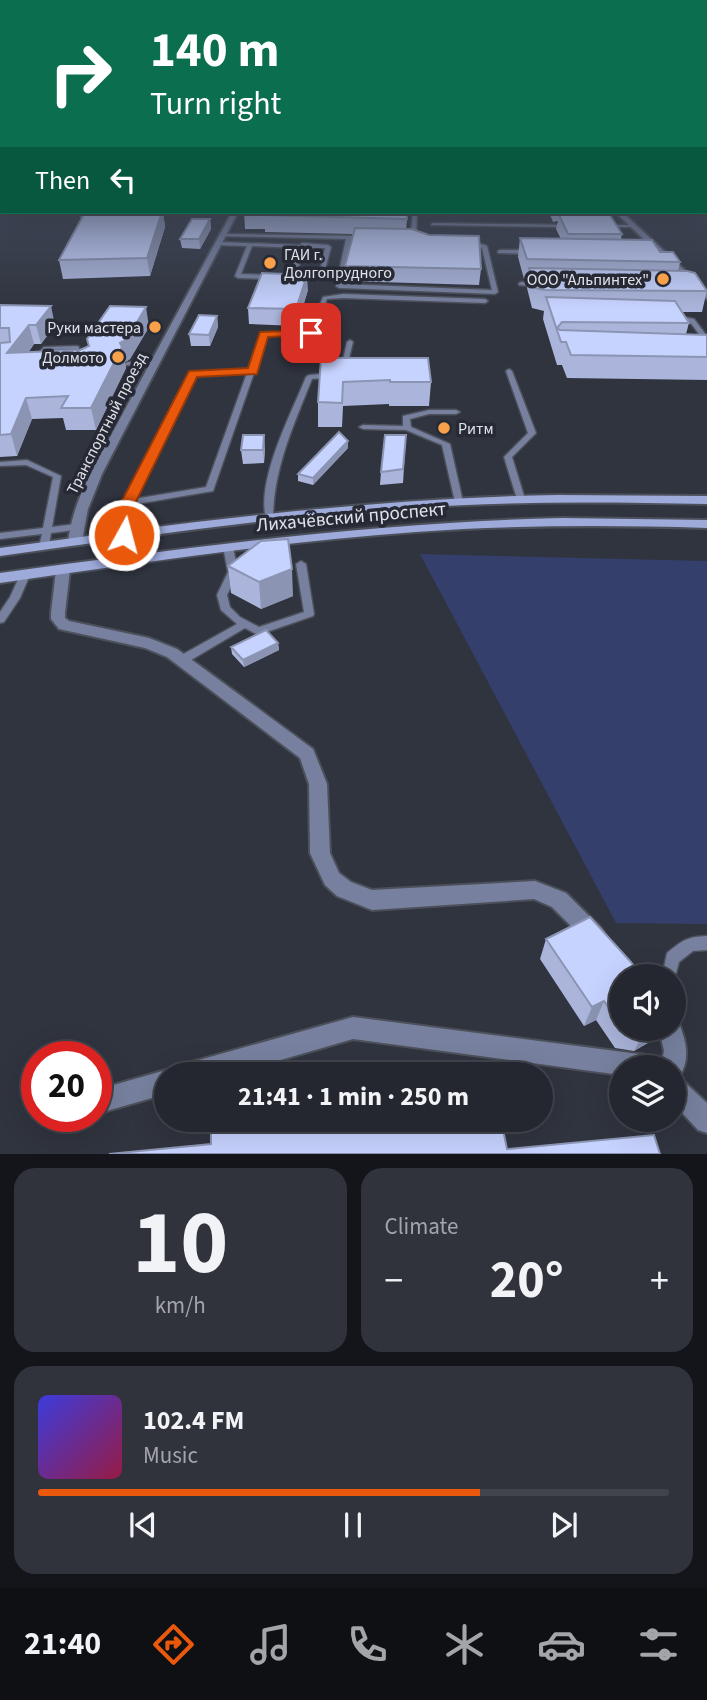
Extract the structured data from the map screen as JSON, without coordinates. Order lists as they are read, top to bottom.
{
  "streets": {
    "main road": ["Лихачёвский проспект"],
    "street": ["Транспортный проезд"]
  },
  "crossings": [
    ["Транспортный проезд", "Лихачёвский проспект"]
  ],
  "places": [
    "ГАИ г. Долгопрудного",
    "ООО \"Альпинтех\"",
    "Руки мастера",
    "Долмото",
    "Ритм"
  ],
  "page": {
    "turn": ["140 m", "Turn right"],
    "then": "Then",
    "limit": "20",
    "trip": "21:41 · 1 min · 250 m",
    "tile": [
      ["10", "km/h"],
      "Climate"
    ],
    "heat": ["−", "20°", "+"],
    "song": ["102.4 FM", "Music"],
    "tabs": "21:40"
  }
}
